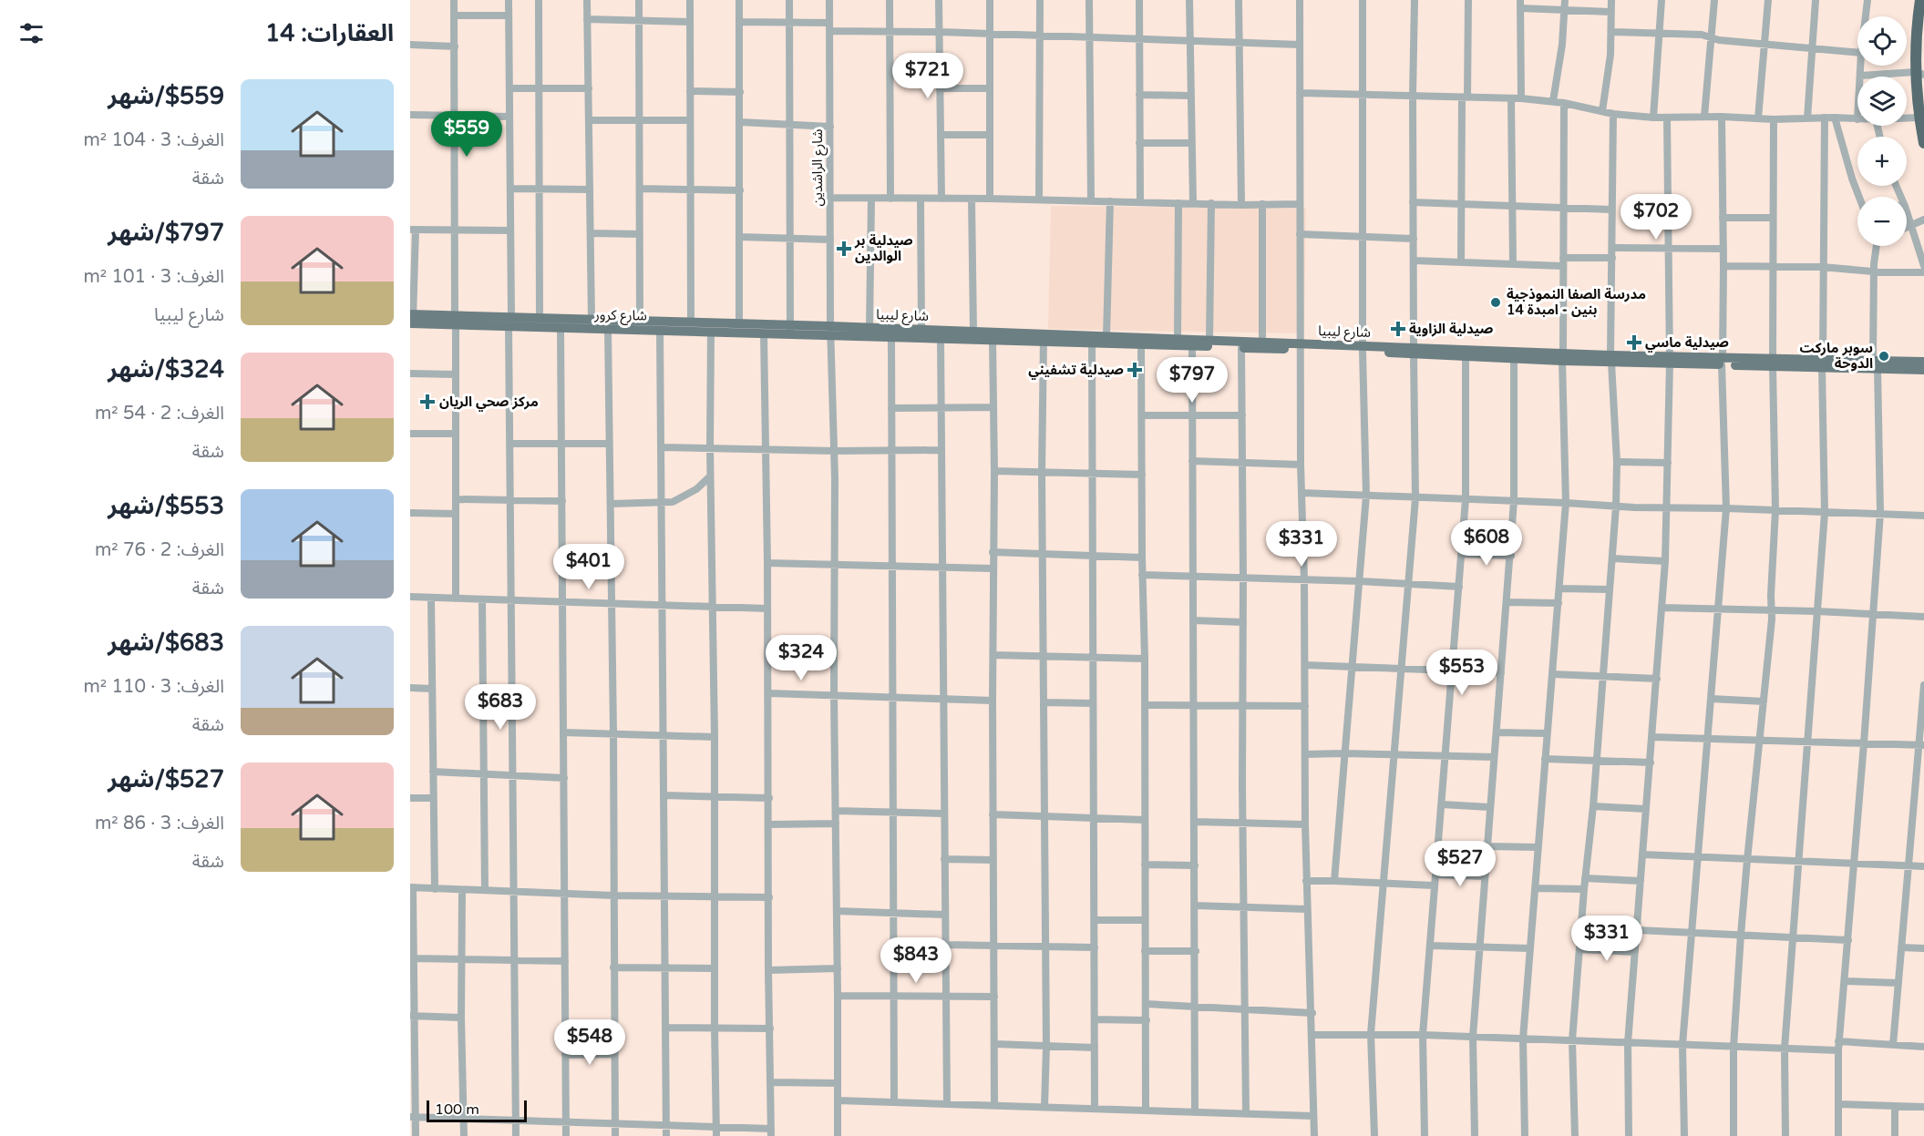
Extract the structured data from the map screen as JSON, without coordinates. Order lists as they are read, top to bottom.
{
  "streets": {
    "main road": ["شارع كرور", "شارع ليبيا"],
    "street": ["شارع الراشدين"]
  },
  "crossings": [
    ["شارع الراشدين", "شارع كرور"],
    ["شارع الراشدين", "شارع ليبيا"],
    ["شارع كرور", "شارع ليبيا"]
  ],
  "places": {
    "health": [
      "صيدلية بر الوالدين",
      "صيدلية الزاوية",
      "صيدلية ماسي",
      "صيدلية تشفيني",
      "مركز صحي الريان"
    ],
    "other": ["مدرسة الصفا النموذجية بنين - امبدة 14", "سوبر ماركت الدوحة"]
  },
  "scale_bar": "100 m",
  "page": {
    "heading": "العقارات: 14",
    "map_buttons": ["+", "−"],
    "price": [
      "$721",
      "$559",
      "$702",
      "$797",
      "$608",
      "$331",
      "$401",
      "$324",
      "$553",
      "$683",
      "$527",
      "$331",
      "$843",
      "$548"
    ],
    "list": [
      {
        "name": "$559/شهر",
        "note": "الغرف: 3 · 104 m² · شقة"
      },
      {
        "name": "$797/شهر",
        "note": "الغرف: 3 · 101 m² · شارع ليبيا"
      },
      {
        "name": "$324/شهر",
        "note": "الغرف: 2 · 54 m² · شقة"
      },
      {
        "name": "$553/شهر",
        "note": "الغرف: 2 · 76 m² · شقة"
      },
      {
        "name": "$683/شهر",
        "note": "الغرف: 3 · 110 m² · شقة"
      },
      {
        "name": "$527/شهر",
        "note": "الغرف: 3 · 86 m² · شقة"
      }
    ],
    "scale": "100 m"
  }
}
